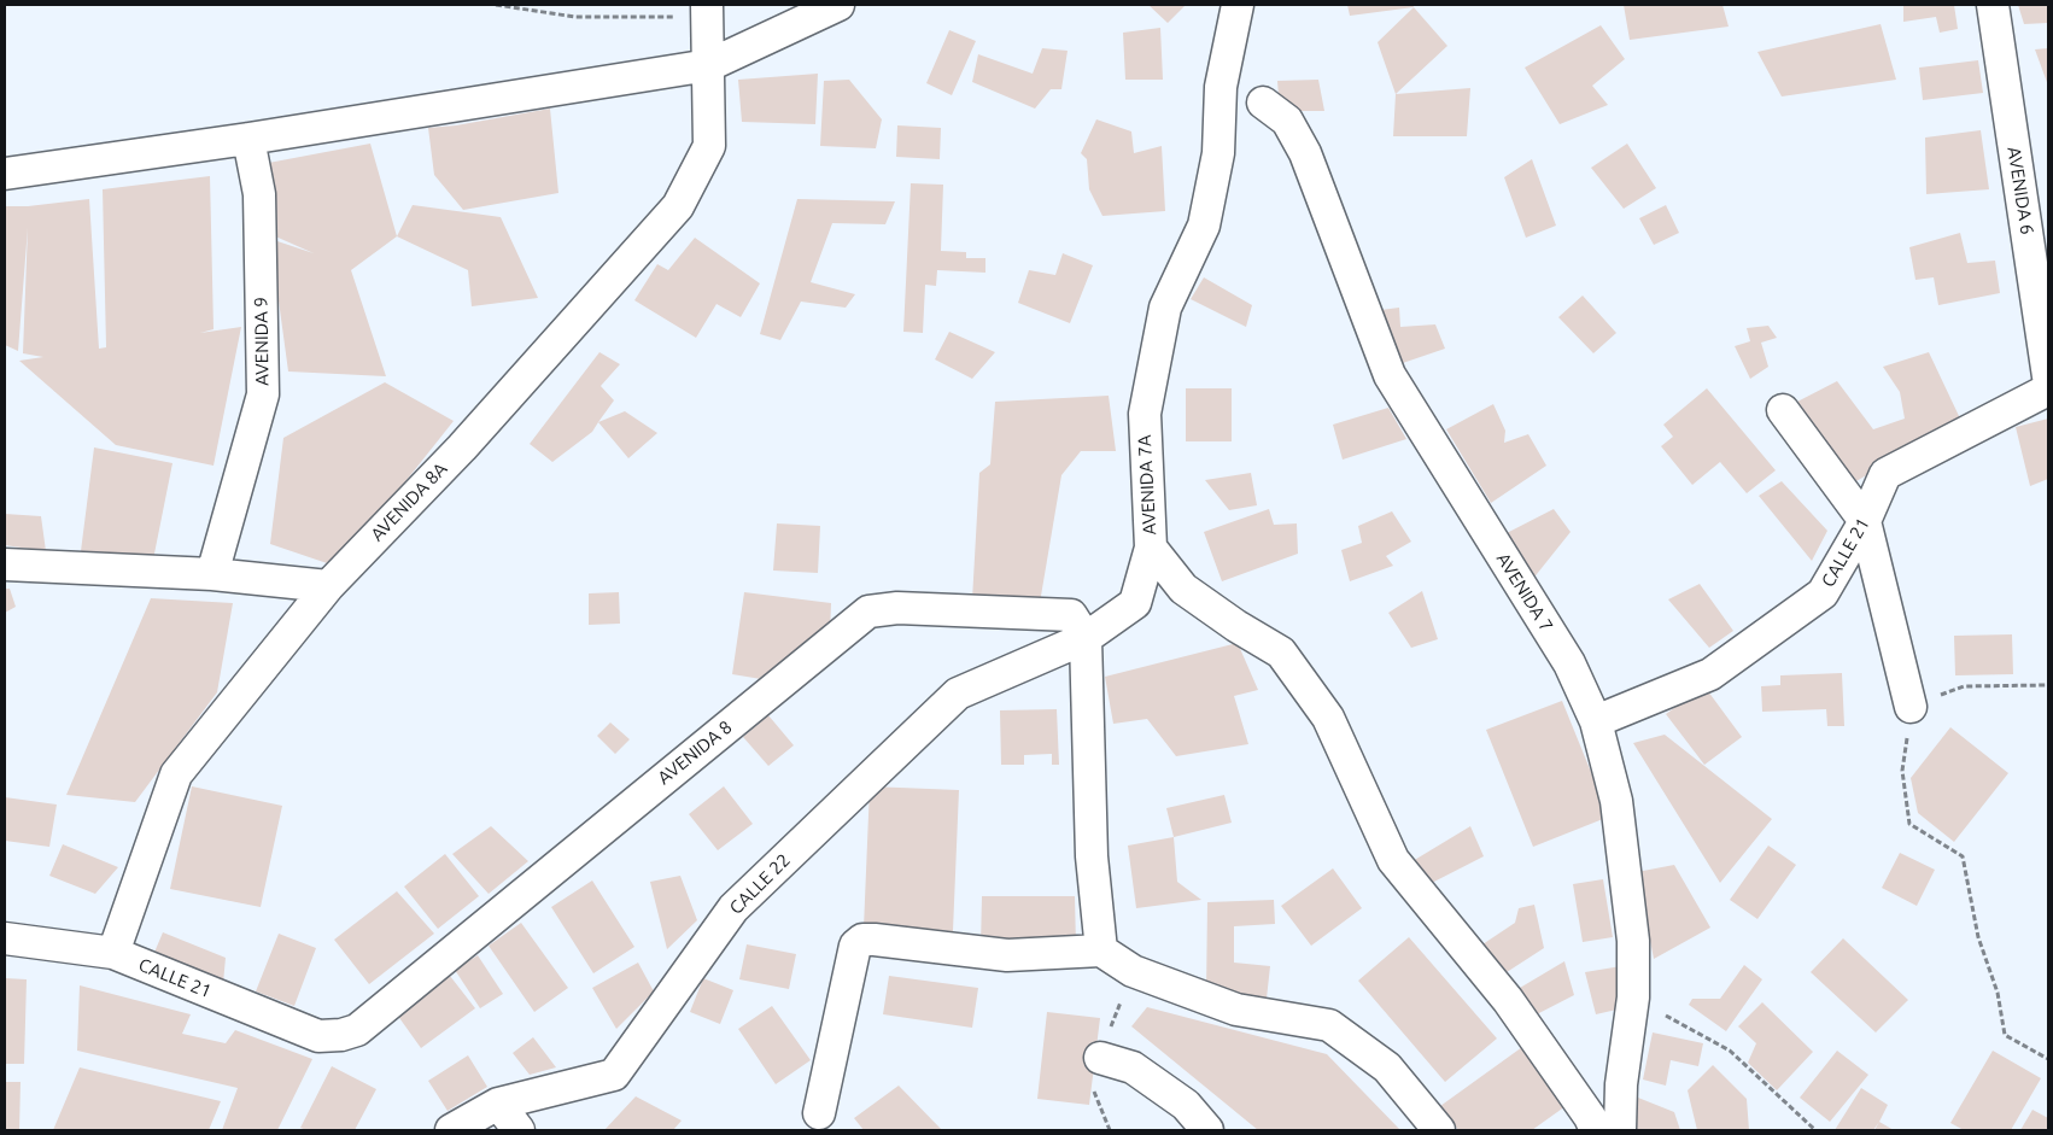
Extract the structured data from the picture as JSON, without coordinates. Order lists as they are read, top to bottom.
{
  "streets": {
    "street": [
      "AVENIDA 6",
      "AVENIDA 9",
      "AVENIDA 7A",
      "AVENIDA 8A",
      "CALLE 21",
      "AVENIDA 7",
      "AVENIDA 8",
      "CALLE 22"
    ]
  },
  "crossings": [
    ["AVENIDA 7A", "AVENIDA 8"],
    ["AVENIDA 7A", "CALLE 22"],
    ["AVENIDA 8A", "CALLE 21"],
    ["CALLE 21", "AVENIDA 7"],
    ["CALLE 21", "AVENIDA 8"],
    ["AVENIDA 8", "CALLE 22"]
  ]
}
